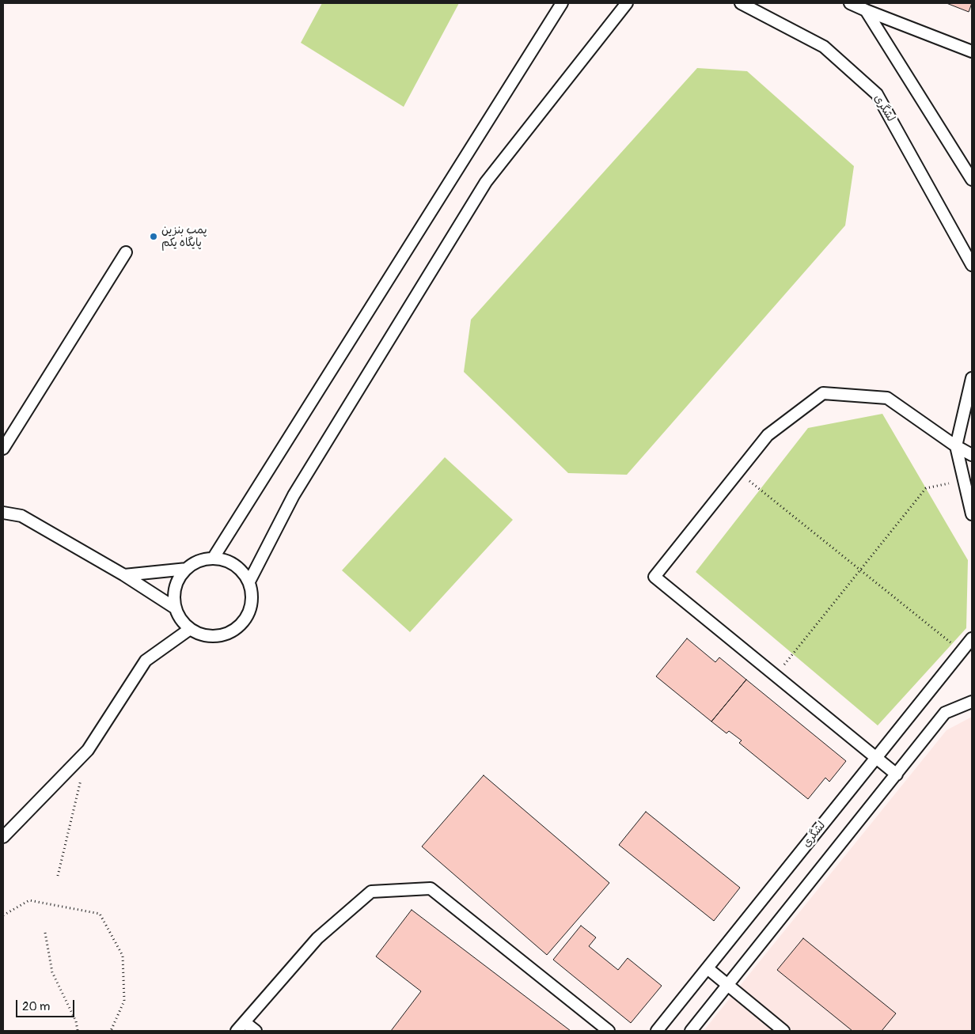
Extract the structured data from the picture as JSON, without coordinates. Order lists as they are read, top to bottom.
{
  "streets": {
    "lane": ["لشگری"]
  },
  "places": ["پمپ بنزين پايگاه يكم"],
  "scale_bar": "20 m"
}
